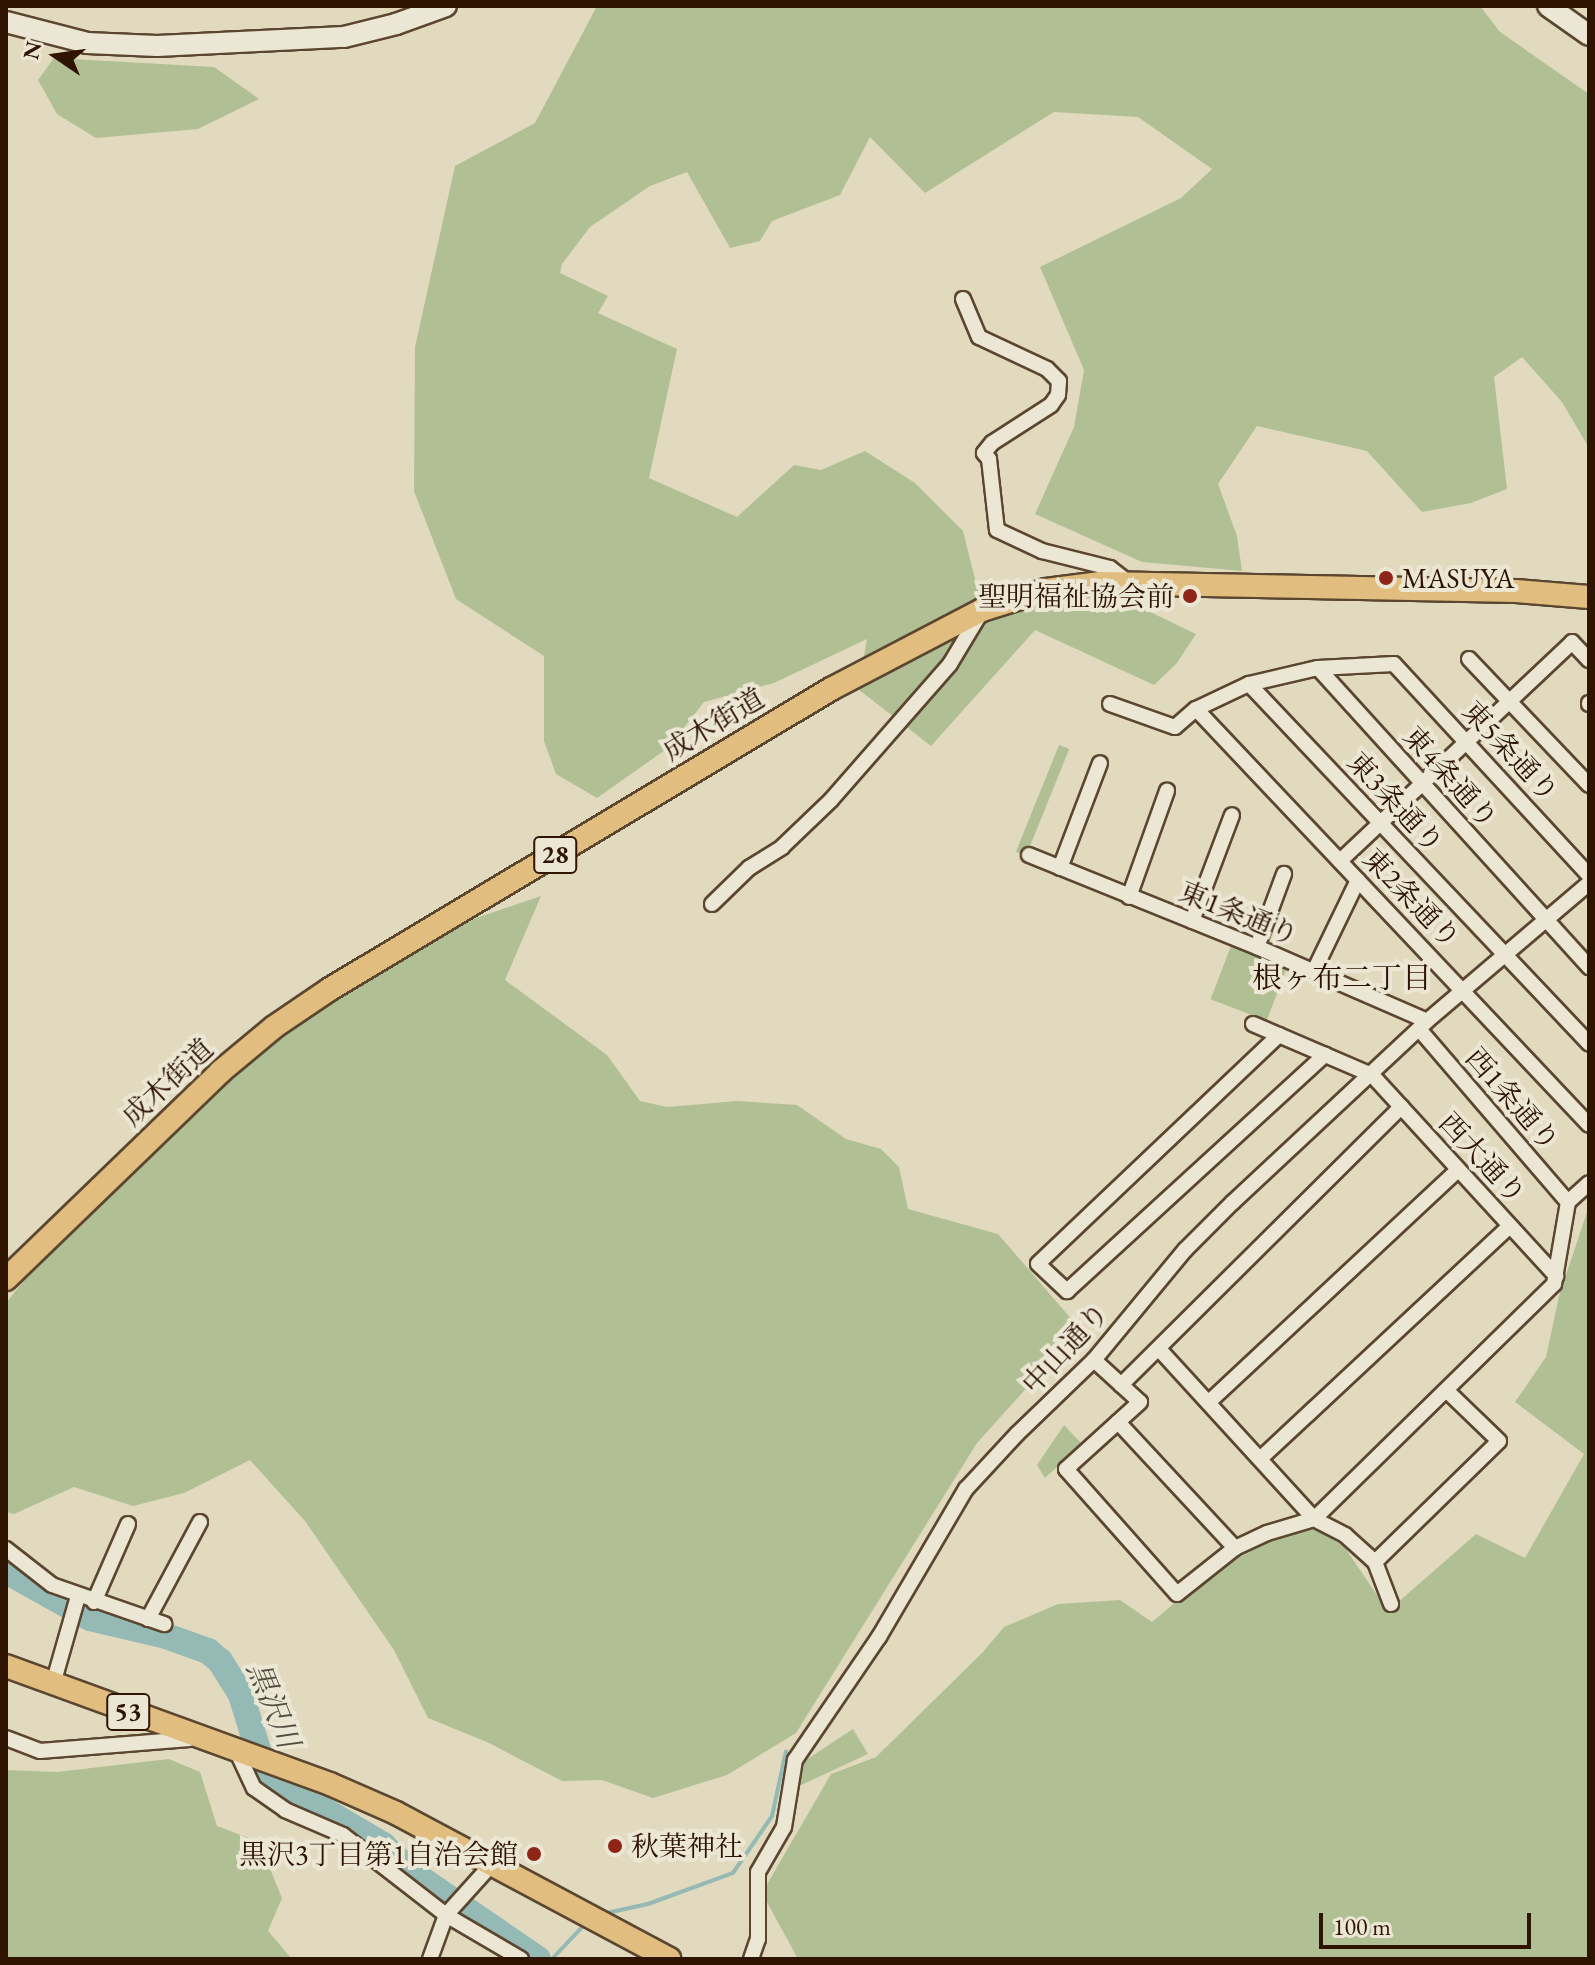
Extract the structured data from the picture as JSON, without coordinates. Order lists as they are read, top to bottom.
{
  "streets": {
    "main road": ["成木街道", "28", "53"],
    "street": [
      "東5条通り",
      "東4条通り",
      "東3条通り",
      "東2条通り",
      "東1条通り",
      "西1条通り",
      "西大通り",
      "中山通り"
    ]
  },
  "crossings": [
    ["東5条通り", "東4条通り"],
    ["東4条通り", "中山通り"],
    ["東3条通り", "中山通り"],
    ["東2条通り", "中山通り"],
    ["東1条通り", "西1条通り"],
    ["東1条通り", "中山通り"],
    ["西1条通り", "中山通り"],
    ["西大通り", "中山通り"]
  ],
  "districts": ["根ヶ布二丁目"],
  "water": ["黒沢川"],
  "places": [
    "MASUYA",
    "聖明福祉協会前",
    "秋葉神社",
    "黒沢3丁目第1自治会館"
  ],
  "scale_bar": "100 m",
  "north": "left"
}
